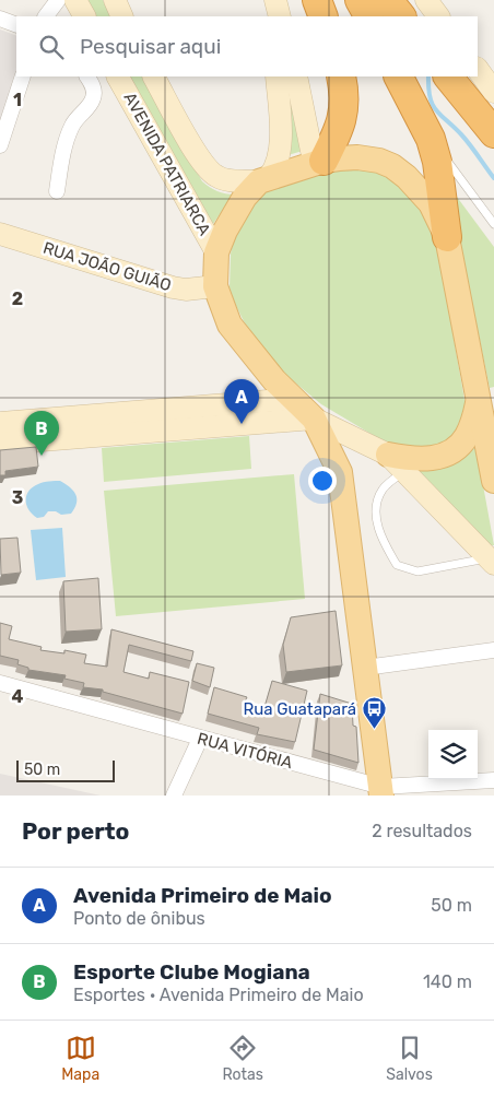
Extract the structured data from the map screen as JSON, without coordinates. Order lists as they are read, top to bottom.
{
  "streets": {
    "main road": ["AVENIDA PATRIARCA", "RUA JOÃO GUIÃO"],
    "street": ["RUA VITÓRIA"]
  },
  "places": {
    "bus stop": ["Rua Guatapará"]
  },
  "scale_bar": "50 m",
  "page": {
    "search": "Pesquisar aqui",
    "pins": ["A", "B"],
    "scale": "50 m",
    "heading": ["Por perto", "2 resultados"],
    "list": [
      {
        "mark": "A",
        "name": "Avenida Primeiro de Maio",
        "note": "Ponto de ônibus",
        "value": "50 m"
      },
      {
        "mark": "B",
        "name": "Esporte Clube Mogiana",
        "note": "Esportes · Avenida Primeiro de Maio",
        "value": "140 m"
      }
    ],
    "nav": ["Mapa", "Rotas", "Salvos"]
  },
  "grid": {
    "rows": [
      "1",
      "2",
      "3",
      "4"
    ]
  }
}
